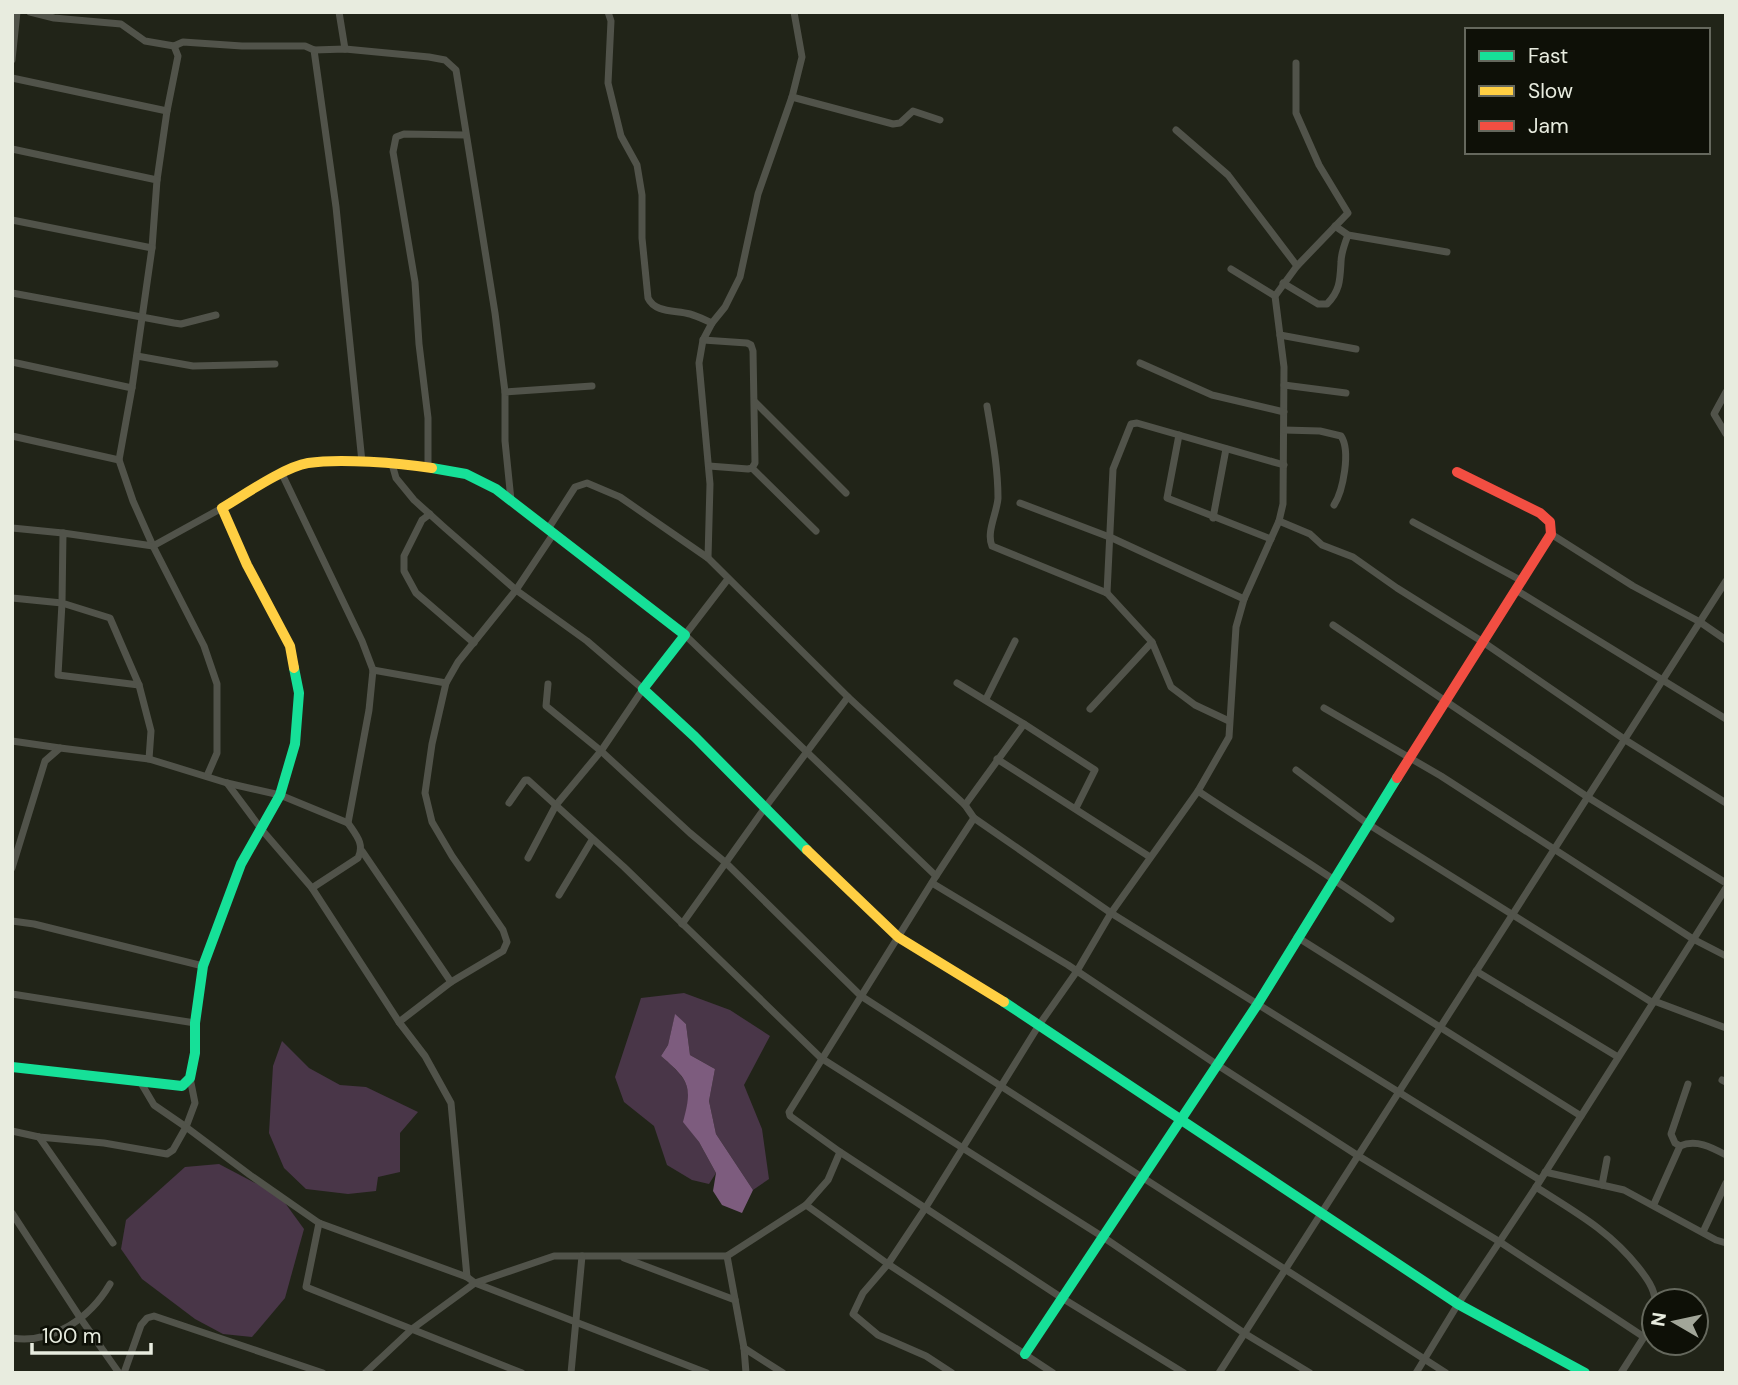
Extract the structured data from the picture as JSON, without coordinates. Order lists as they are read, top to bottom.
{
  "legend": ["Fast", "Slow", "Jam"],
  "scale_bar": "100 m",
  "north": "left"
}
